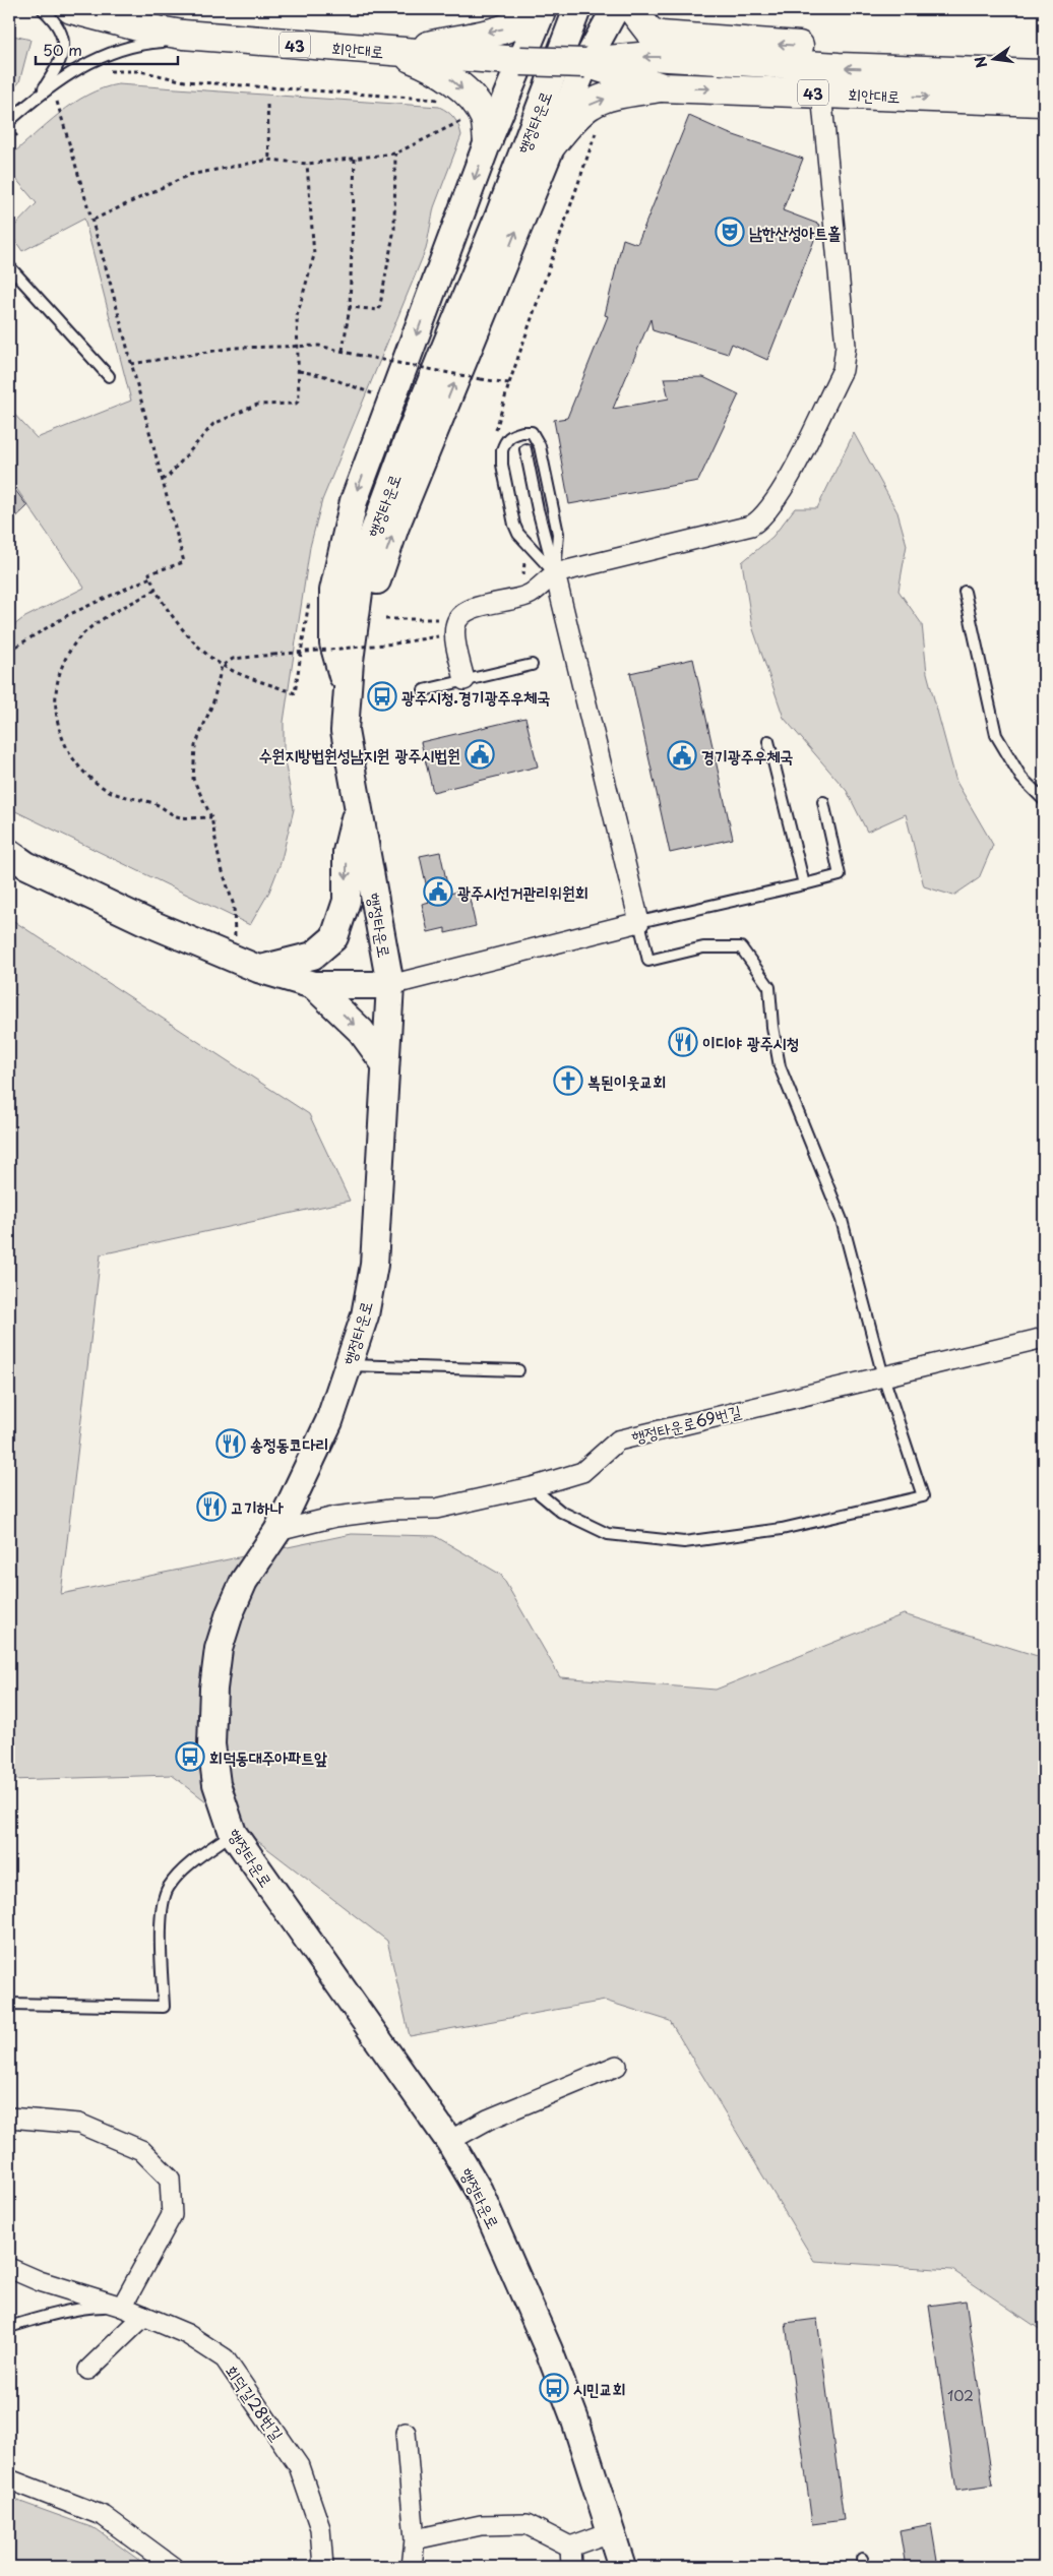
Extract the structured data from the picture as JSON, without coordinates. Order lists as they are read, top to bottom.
{
  "streets": {
    "main road": ["43", "회안대로"],
    "street": ["행정타운로", "행정타운로69번길", "회덕길28번길"]
  },
  "crossings": [
    ["행정타운로", "행정타운로69번길"]
  ],
  "places": {
    "theatre": ["남한산성아트홀"],
    "bus stop": ["광주시청.경기광주우체국", "회덕동대주아파트앞", "시민교회"],
    "public building": ["수원지방법원성남지원 광주시법원", "경기광주우체국", "광주시선거관리위원회"],
    "restaurant": ["이디야 광주시청", "송정동코다리", "고기하나"],
    "church": ["복된이웃교회"]
  },
  "house_numbers": ["102"],
  "scale_bar": "50 m",
  "north": "left"
}
